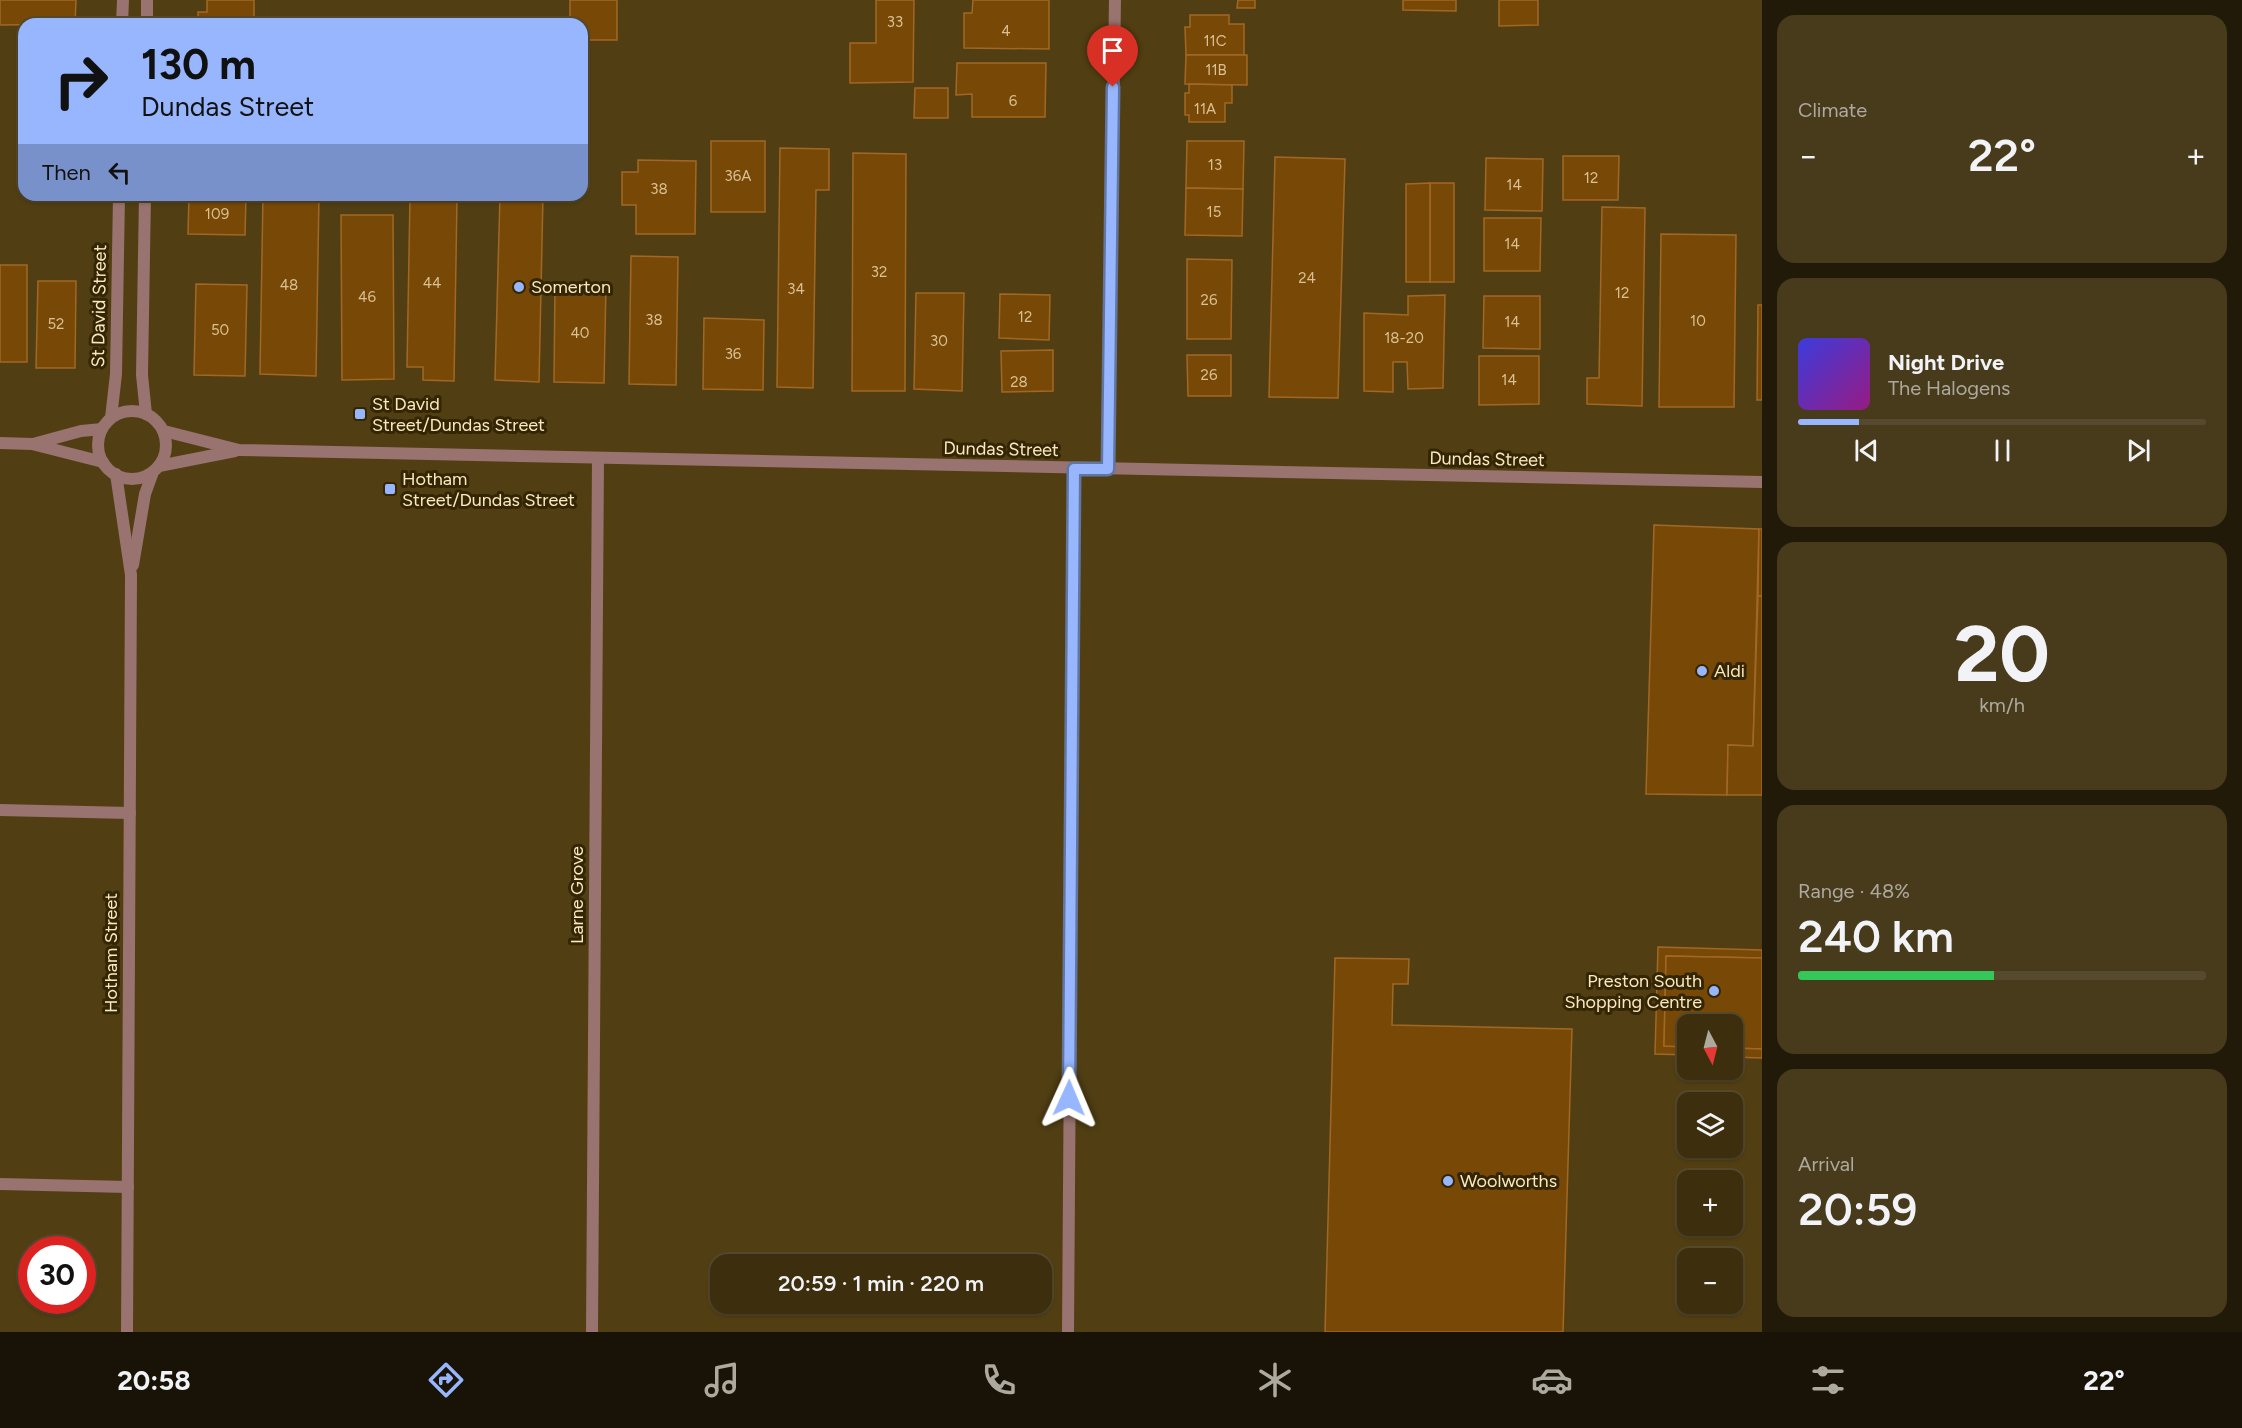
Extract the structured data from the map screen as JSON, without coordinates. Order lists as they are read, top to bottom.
{
  "streets": {
    "street": [
      "St David Street",
      "Dundas Street",
      "Larne Grove",
      "Hotham Street"
    ]
  },
  "crossings": [
    ["St David Street", "Dundas Street"],
    ["St David Street", "Hotham Street"],
    ["Dundas Street", "Larne Grove"],
    ["Dundas Street", "Hotham Street"]
  ],
  "places": {
    "other": [
      "Somerton",
      "Aldi",
      "Preston South Shopping Centre",
      "Woolworths"
    ],
    "transit": ["St David Street/Dundas Street", "Hotham Street/Dundas Street"]
  },
  "house_numbers": [
    "33",
    "4",
    "11C",
    "11B",
    "6",
    "11A",
    "13",
    "36A",
    "12",
    "14",
    "38",
    "15",
    "109",
    "14",
    "32",
    "24",
    "44",
    "48",
    "34",
    "12",
    "46",
    "26",
    "12",
    "38",
    "10",
    "14",
    "52",
    "50",
    "40",
    "18-20",
    "30",
    "36",
    "26",
    "14",
    "28"
  ],
  "north": "bottom",
  "page": {
    "tile": [
      "Climate",
      ["20", "km/h"],
      ["Range · 48%", "240 km"],
      ["Arrival", "20:59"]
    ],
    "turn": ["130 m", "Dundas Street"],
    "heat": ["−", "22°", "+"],
    "then": "Then",
    "song": ["Night Drive", "The Halogens"],
    "map_buttons": ["+", "−"],
    "limit": "30",
    "trip": "20:59 · 1 min · 220 m",
    "tabs": ["20:58", "22°"]
  }
}
